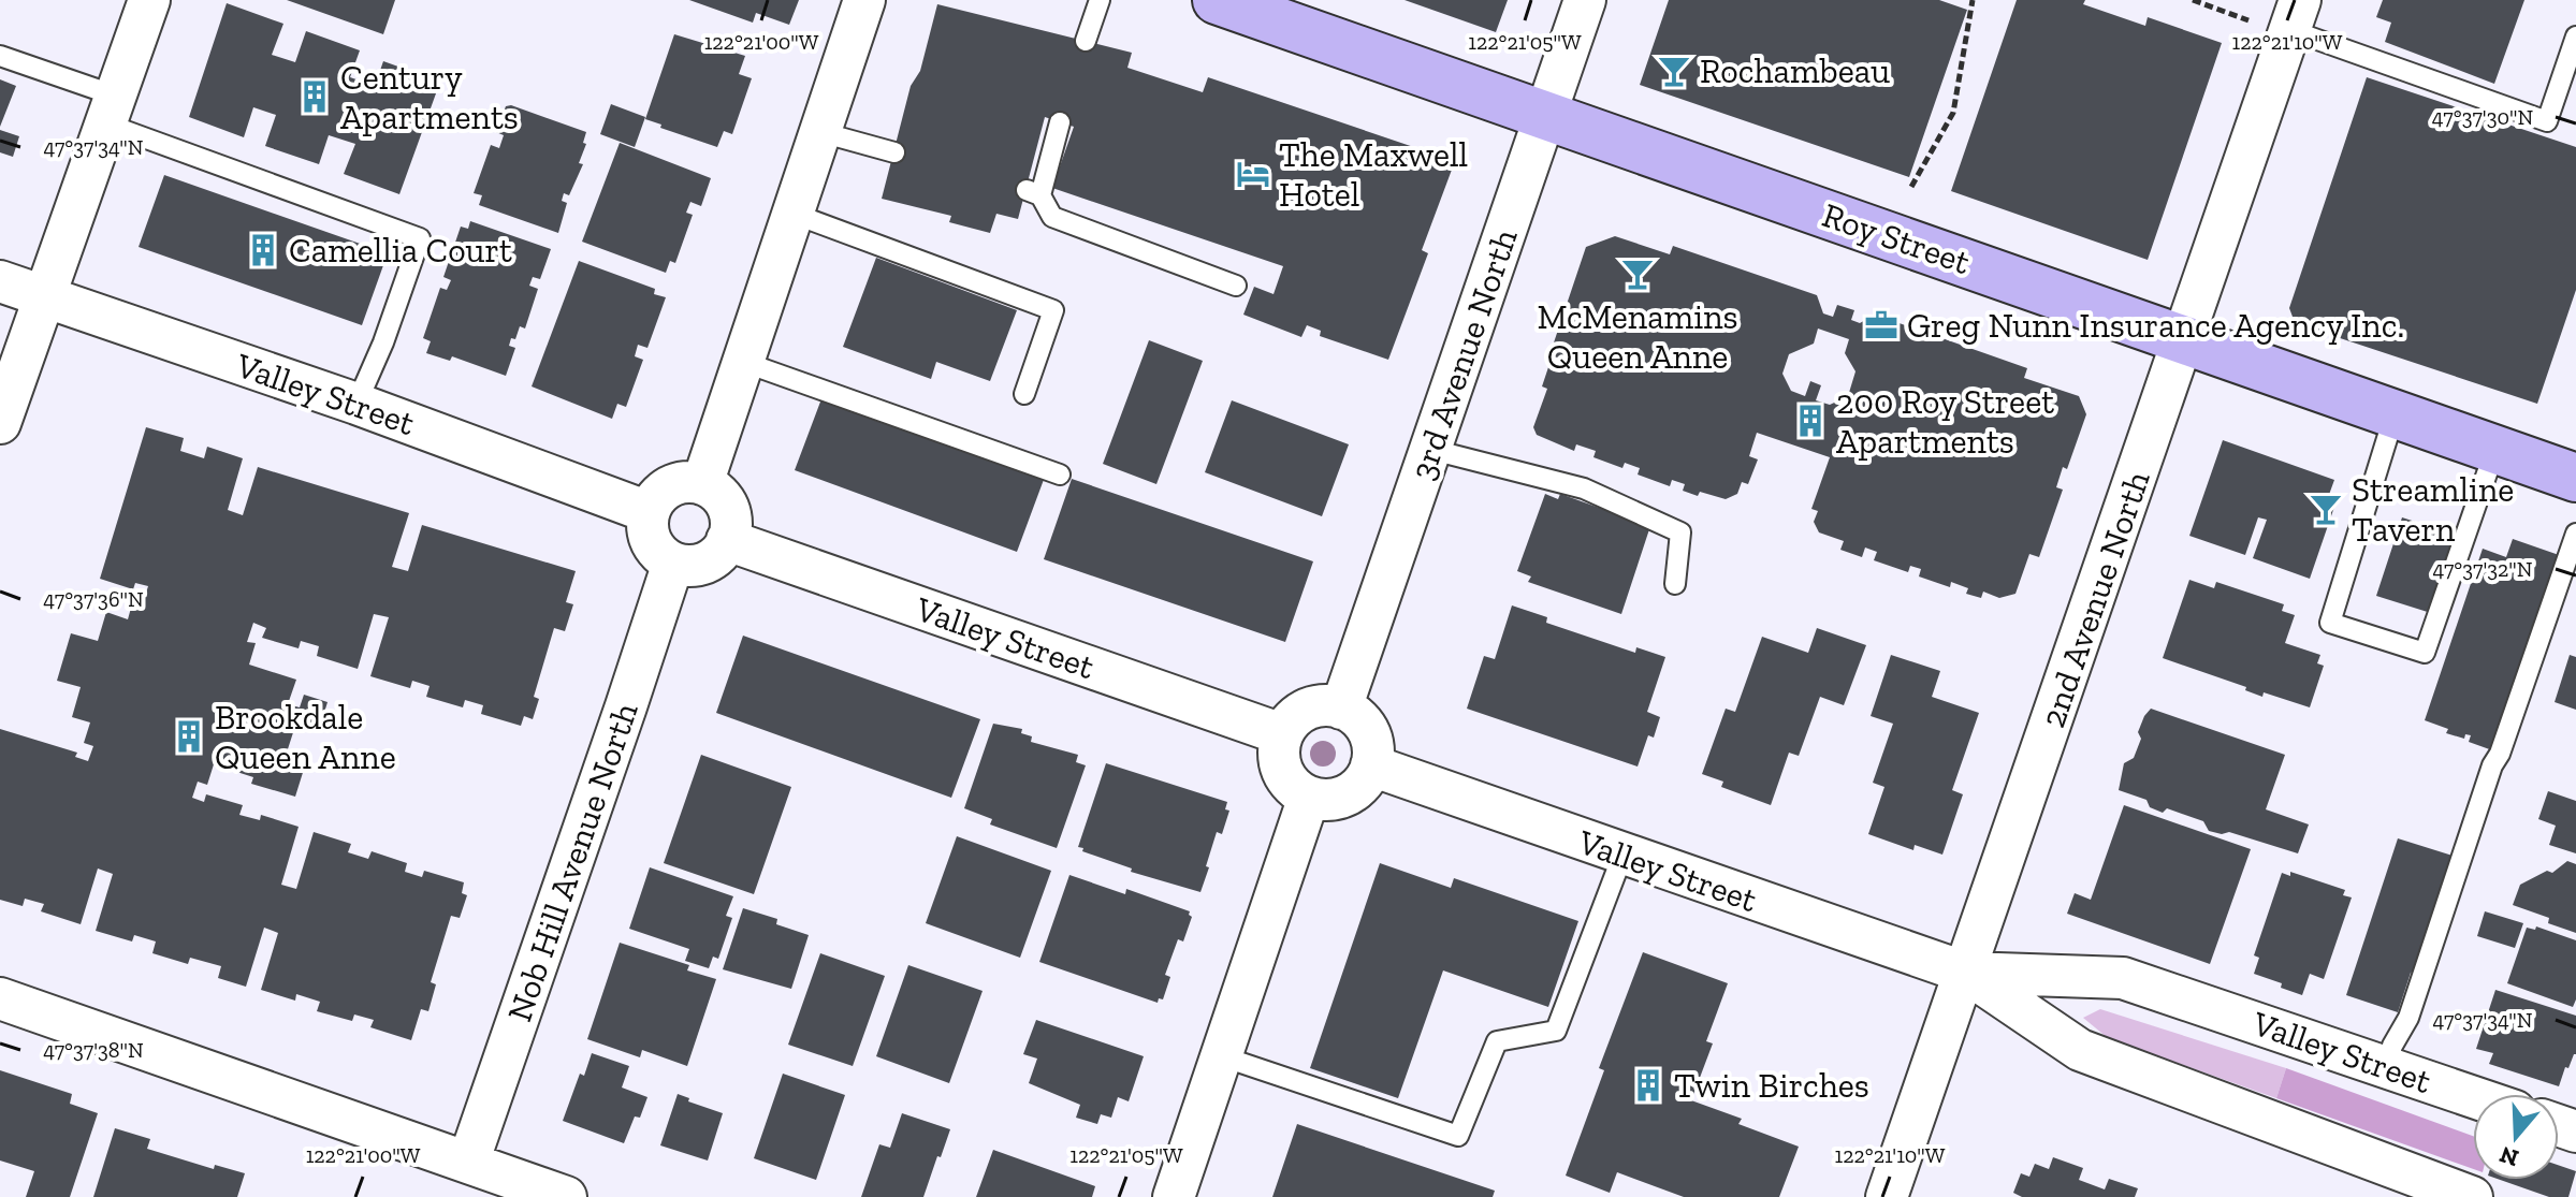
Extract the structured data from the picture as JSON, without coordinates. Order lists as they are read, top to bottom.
{
  "streets": {
    "street": [
      "Roy Street",
      "3rd Avenue North",
      "Valley Street",
      "2nd Avenue North",
      "Nob Hill Avenue North"
    ]
  },
  "crossings": [
    ["Roy Street", "3rd Avenue North"],
    ["Roy Street", "2nd Avenue North"],
    ["3rd Avenue North", "Valley Street"],
    ["Valley Street", "2nd Avenue North"],
    ["Valley Street", "Nob Hill Avenue North"]
  ],
  "places": {
    "bar": ["Rochambeau", "McMenamins Queen Anne", "Streamline Tavern"],
    "building": [
      "Century Apartments",
      "Camellia Court",
      "200 Roy Street Apartments",
      "Brookdale Queen Anne",
      "Twin Birches"
    ],
    "hotel": ["The Maxwell Hotel"],
    "office": ["Greg Nunn Insurance Agency Inc."]
  },
  "north": "bottom",
  "coordinates": [
    "122°21'00\"W",
    "122°21'05\"W",
    "122°21'10\"W",
    "47°37'30\"N",
    "47°37'34\"N",
    "47°37'32\"N",
    "47°37'36\"N",
    "47°37'38\"N"
  ]
}
